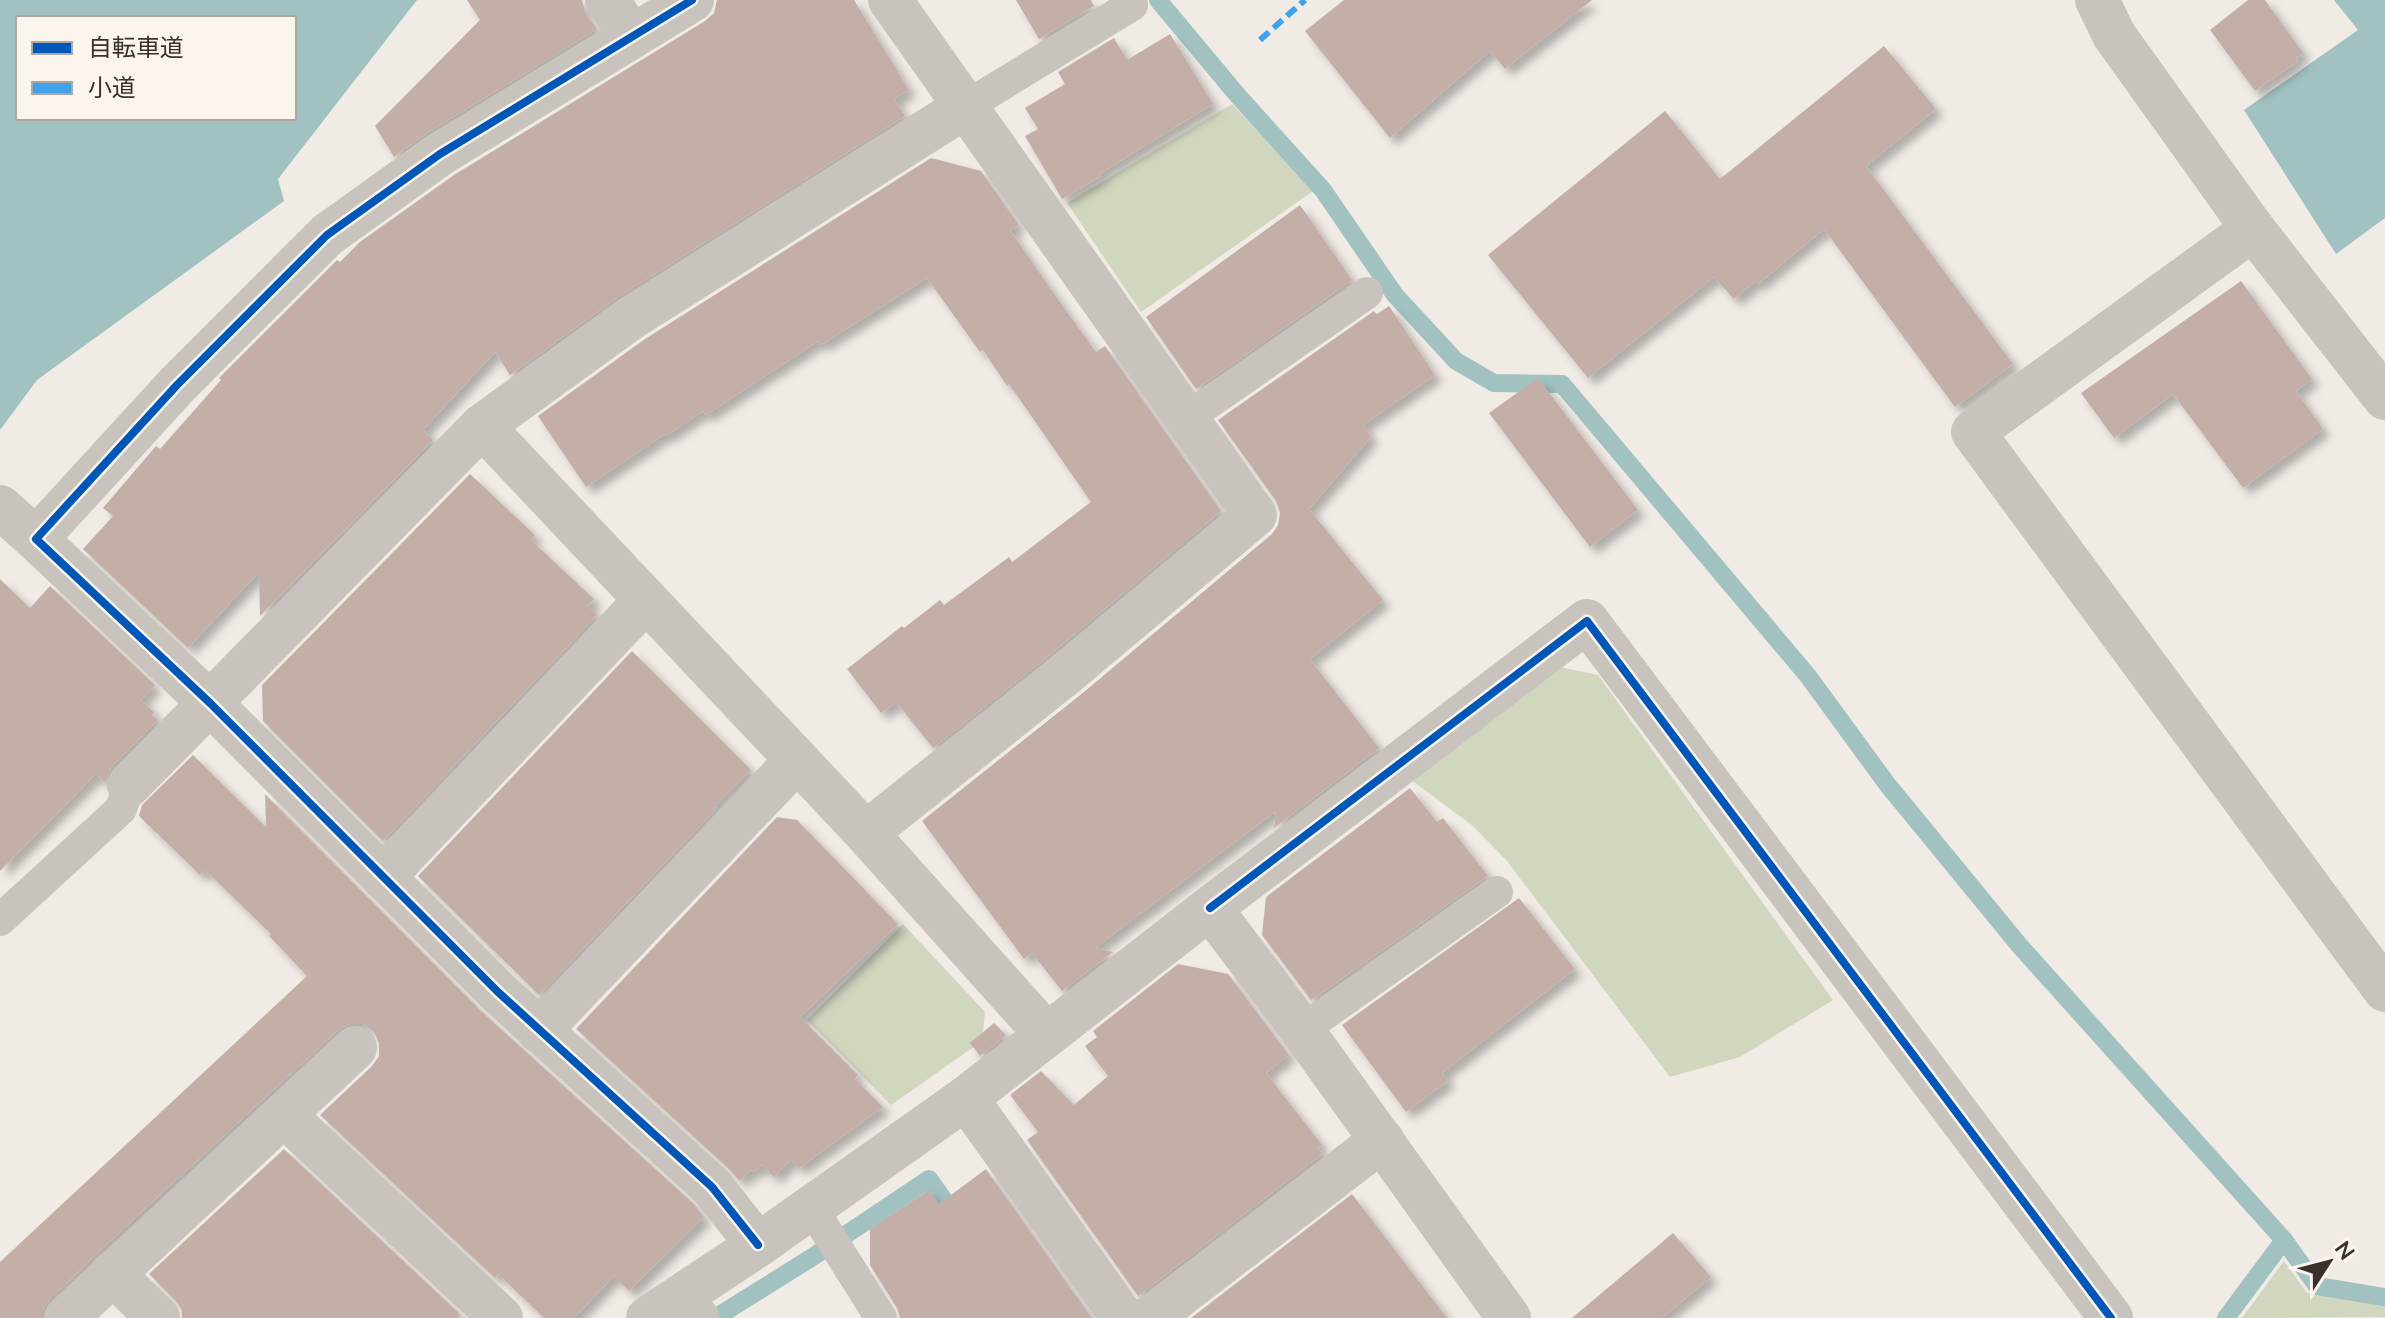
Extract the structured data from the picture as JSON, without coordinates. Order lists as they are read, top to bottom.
{
  "legend": ["自転車道", "小道"],
  "north": "top right"
}
